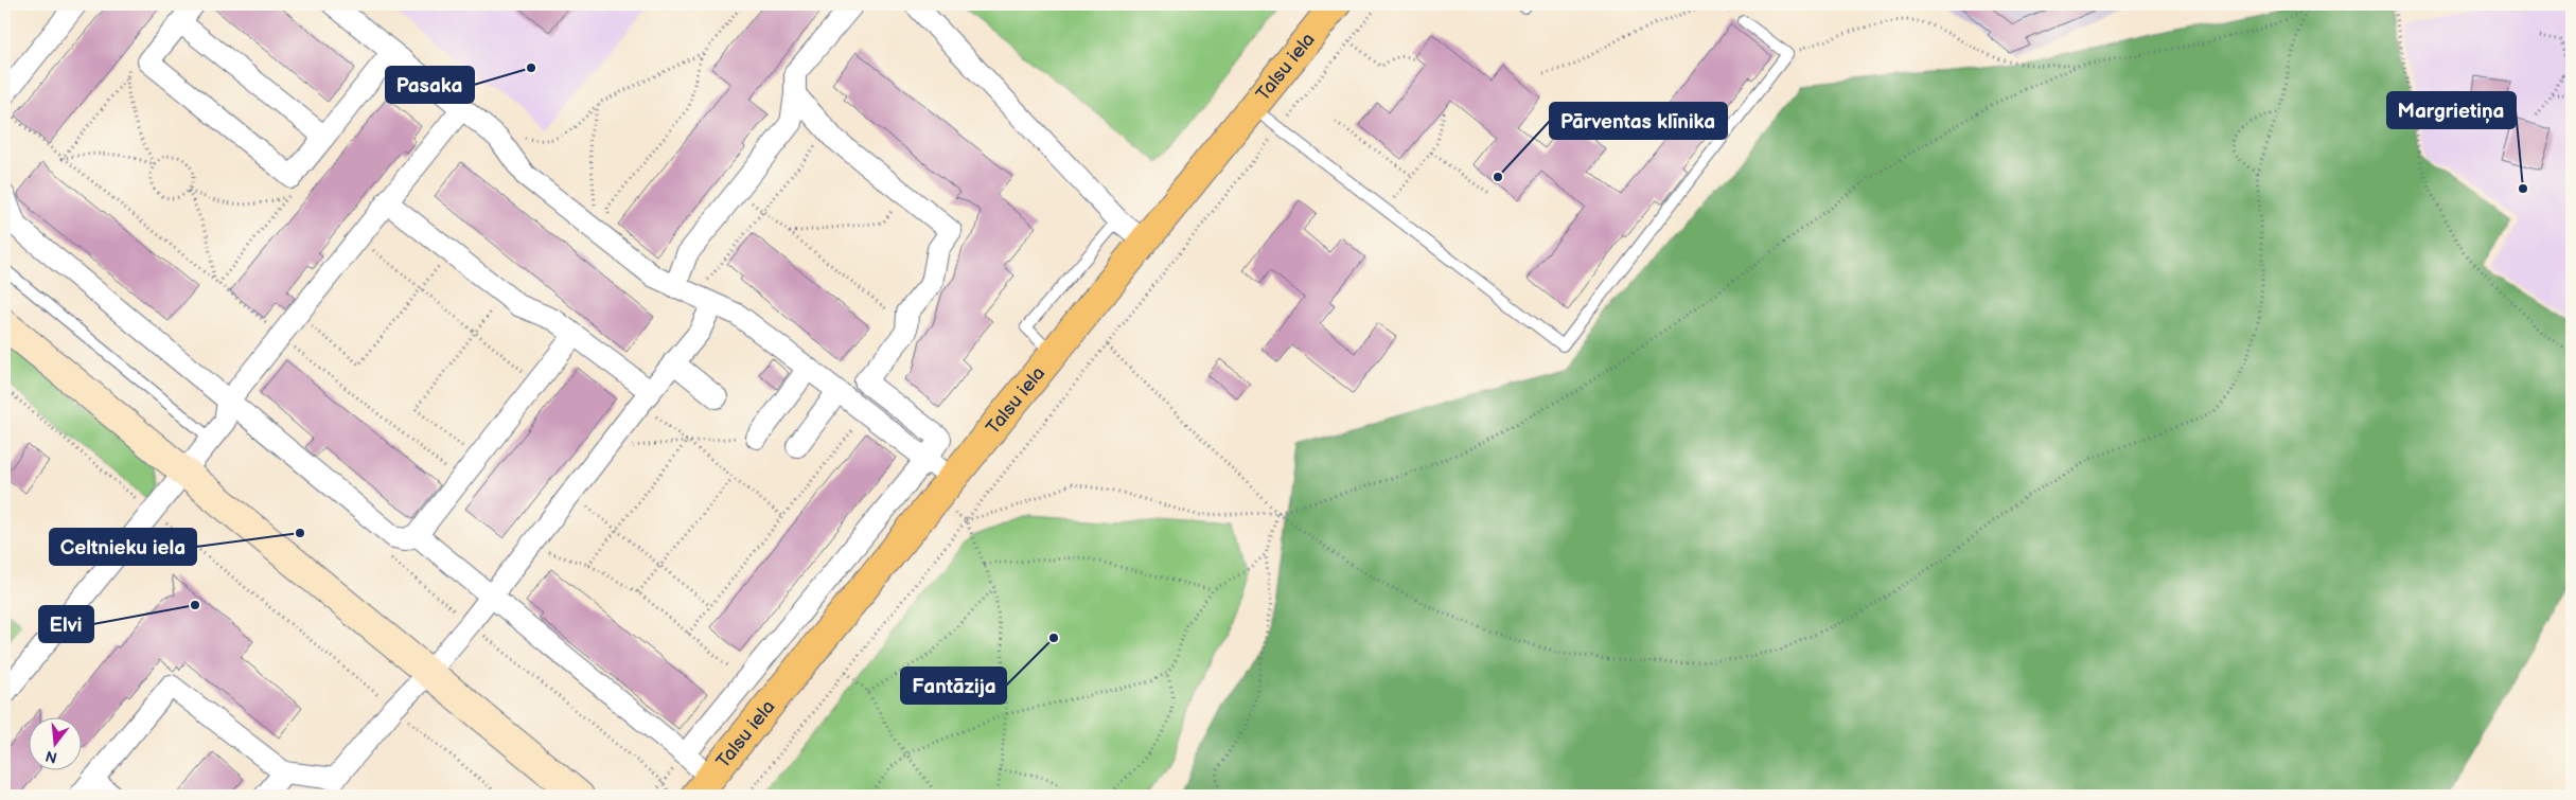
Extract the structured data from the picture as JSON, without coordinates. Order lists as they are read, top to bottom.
{
  "streets": {
    "main road": ["Talsu iela"]
  },
  "places": [
    "Pasaka",
    "Pārventas klīnika",
    "Margrietiņa",
    "Celtnieku iela",
    "Elvi",
    "Fantāzija"
  ],
  "north": "bottom"
}
